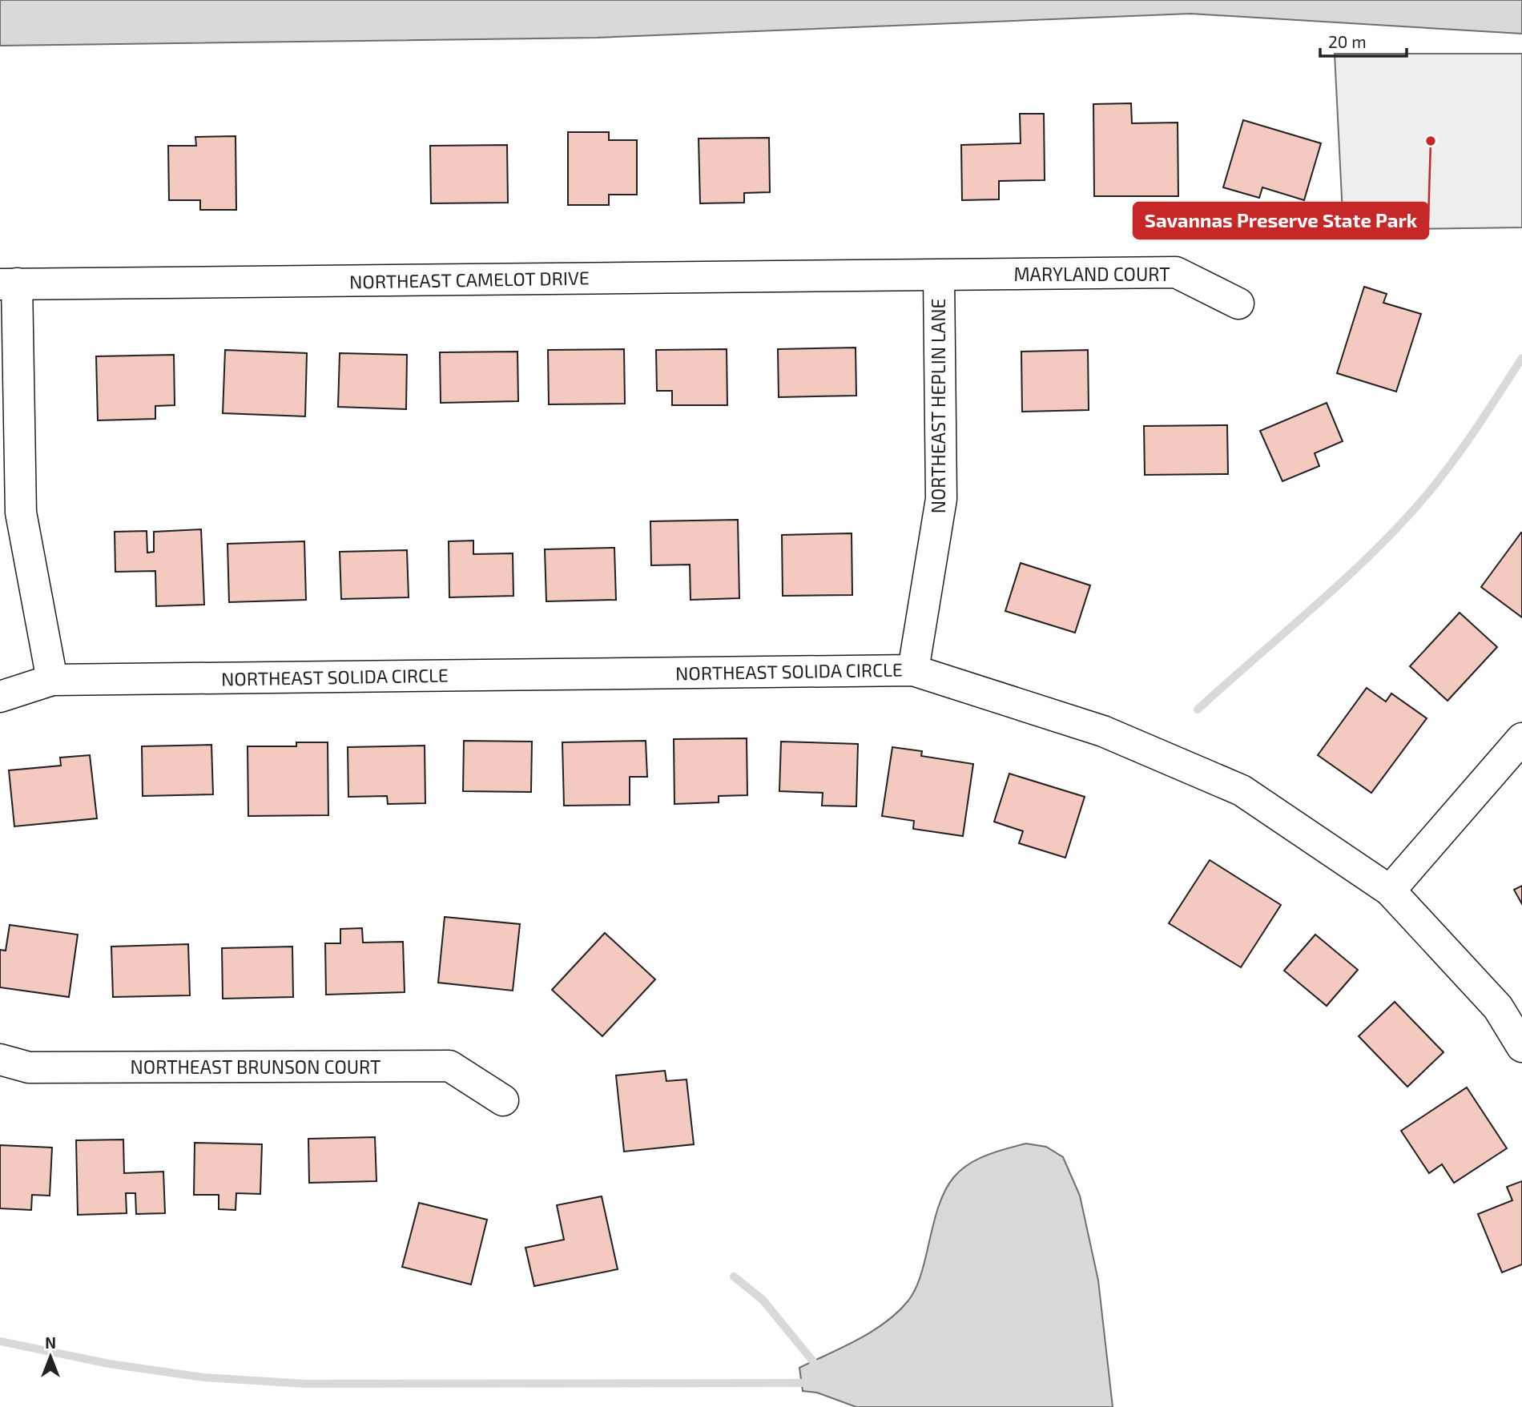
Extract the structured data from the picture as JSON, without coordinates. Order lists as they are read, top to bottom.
{
  "streets": {
    "street": [
      "MARYLAND COURT",
      "NORTHEAST CAMELOT DRIVE",
      "NORTHEAST HEPLIN LANE",
      "NORTHEAST SOLIDA CIRCLE",
      "NORTHEAST BRUNSON COURT"
    ]
  },
  "crossings": [
    ["MARYLAND COURT", "NORTHEAST CAMELOT DRIVE"],
    ["MARYLAND COURT", "NORTHEAST HEPLIN LANE"],
    ["NORTHEAST CAMELOT DRIVE", "NORTHEAST HEPLIN LANE"],
    ["NORTHEAST HEPLIN LANE", "NORTHEAST SOLIDA CIRCLE"]
  ],
  "places": ["Savannas Preserve State Park"],
  "scale_bar": "20 m",
  "north": "top"
}
